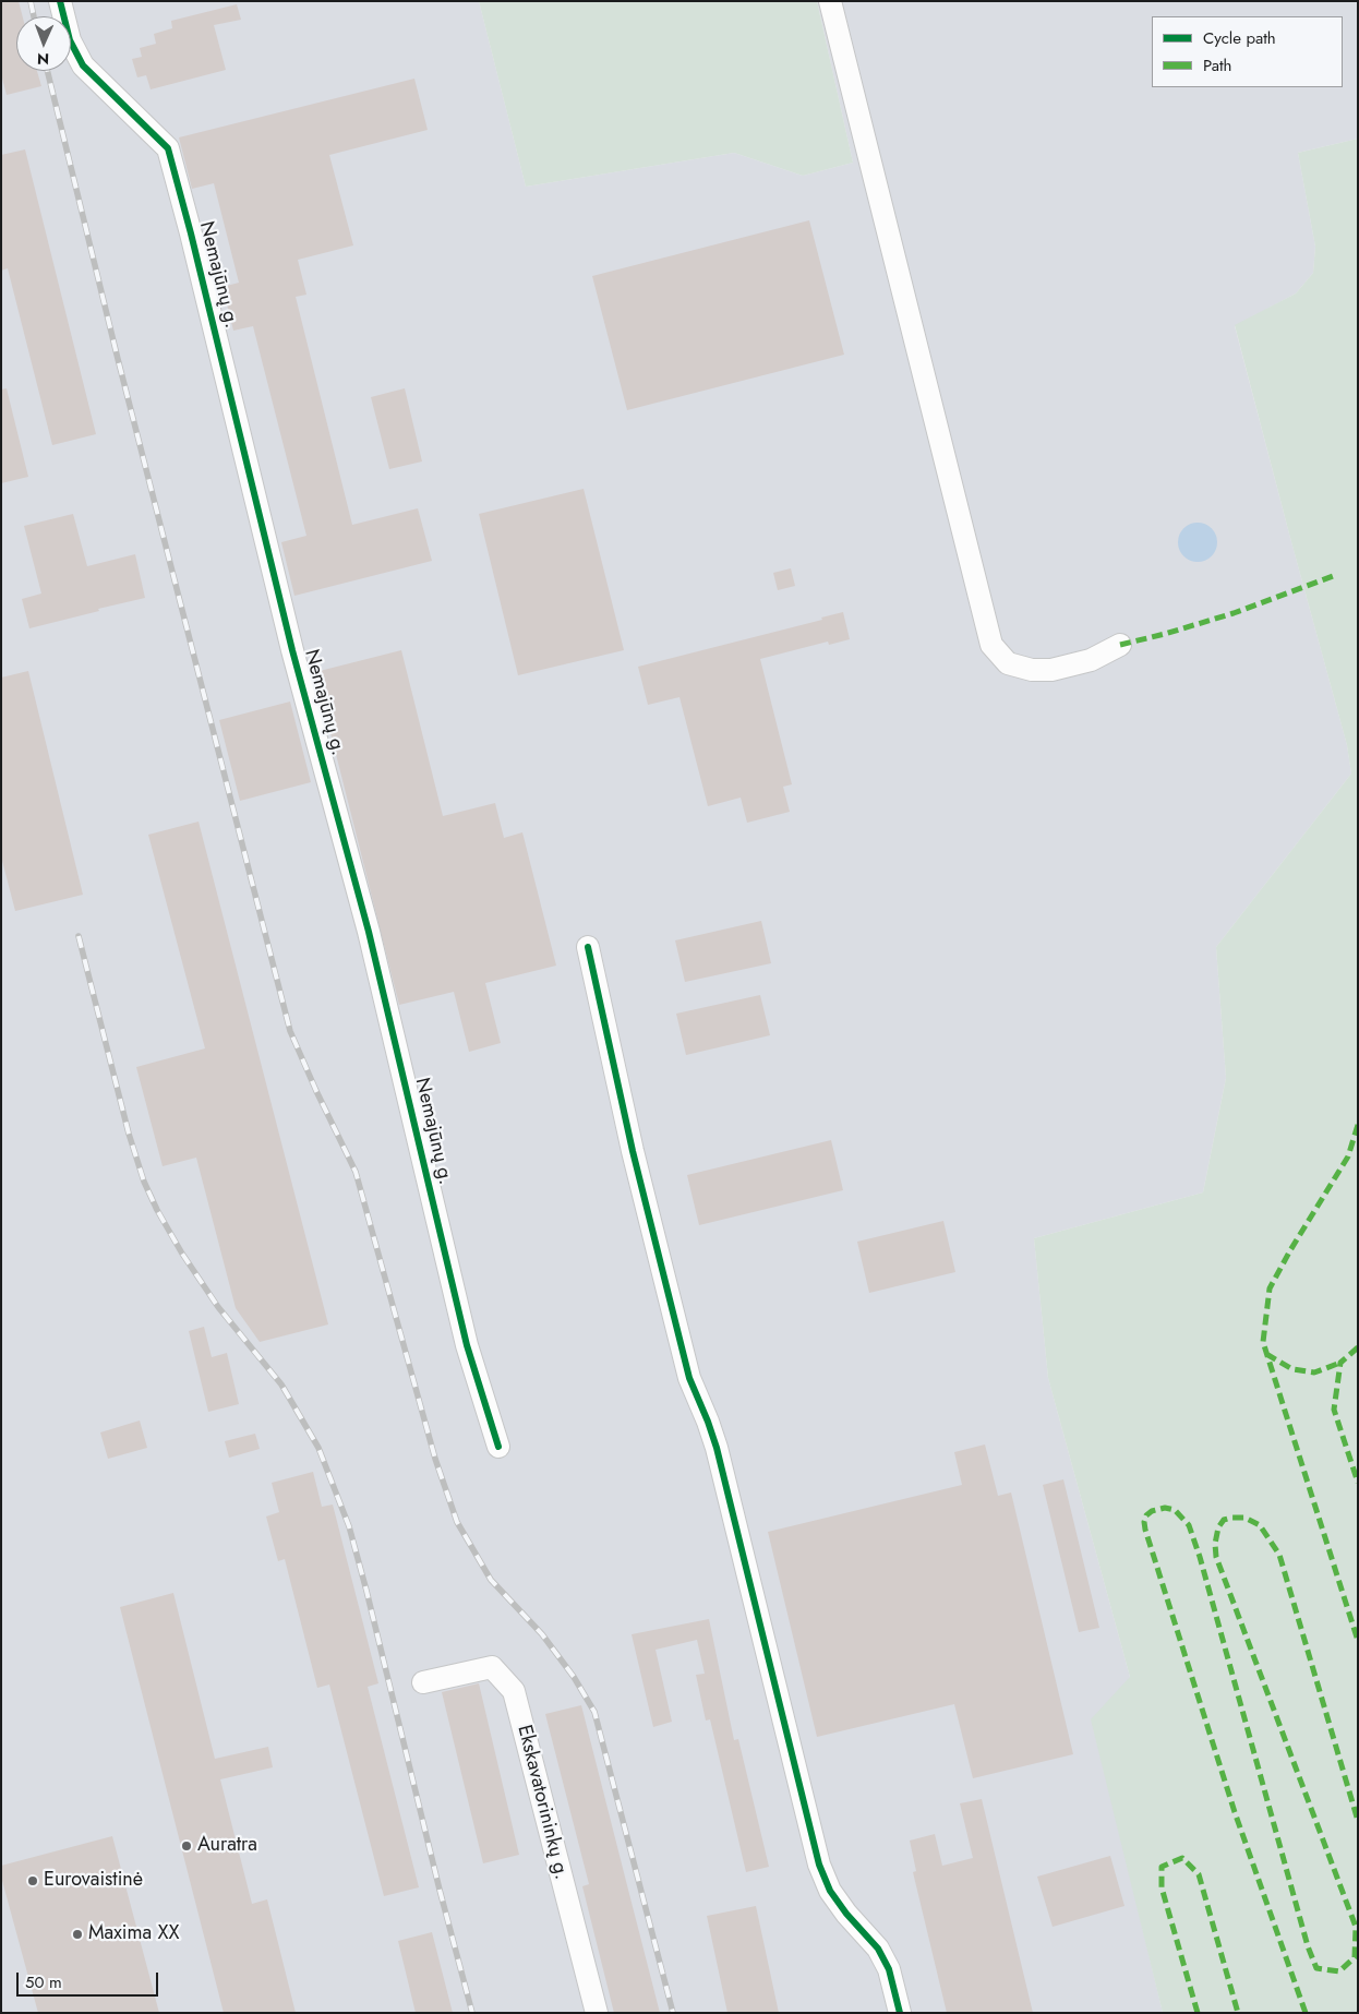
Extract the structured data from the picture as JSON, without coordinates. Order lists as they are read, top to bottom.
{
  "streets": {
    "street": ["Nemajūnų g.", "Ekskavatorininkų g."]
  },
  "places": ["Auratra", "Eurovaistinė", "Maxima XX"],
  "legend": ["Cycle path", "Path"],
  "scale_bar": "50 m",
  "north": "bottom"
}
